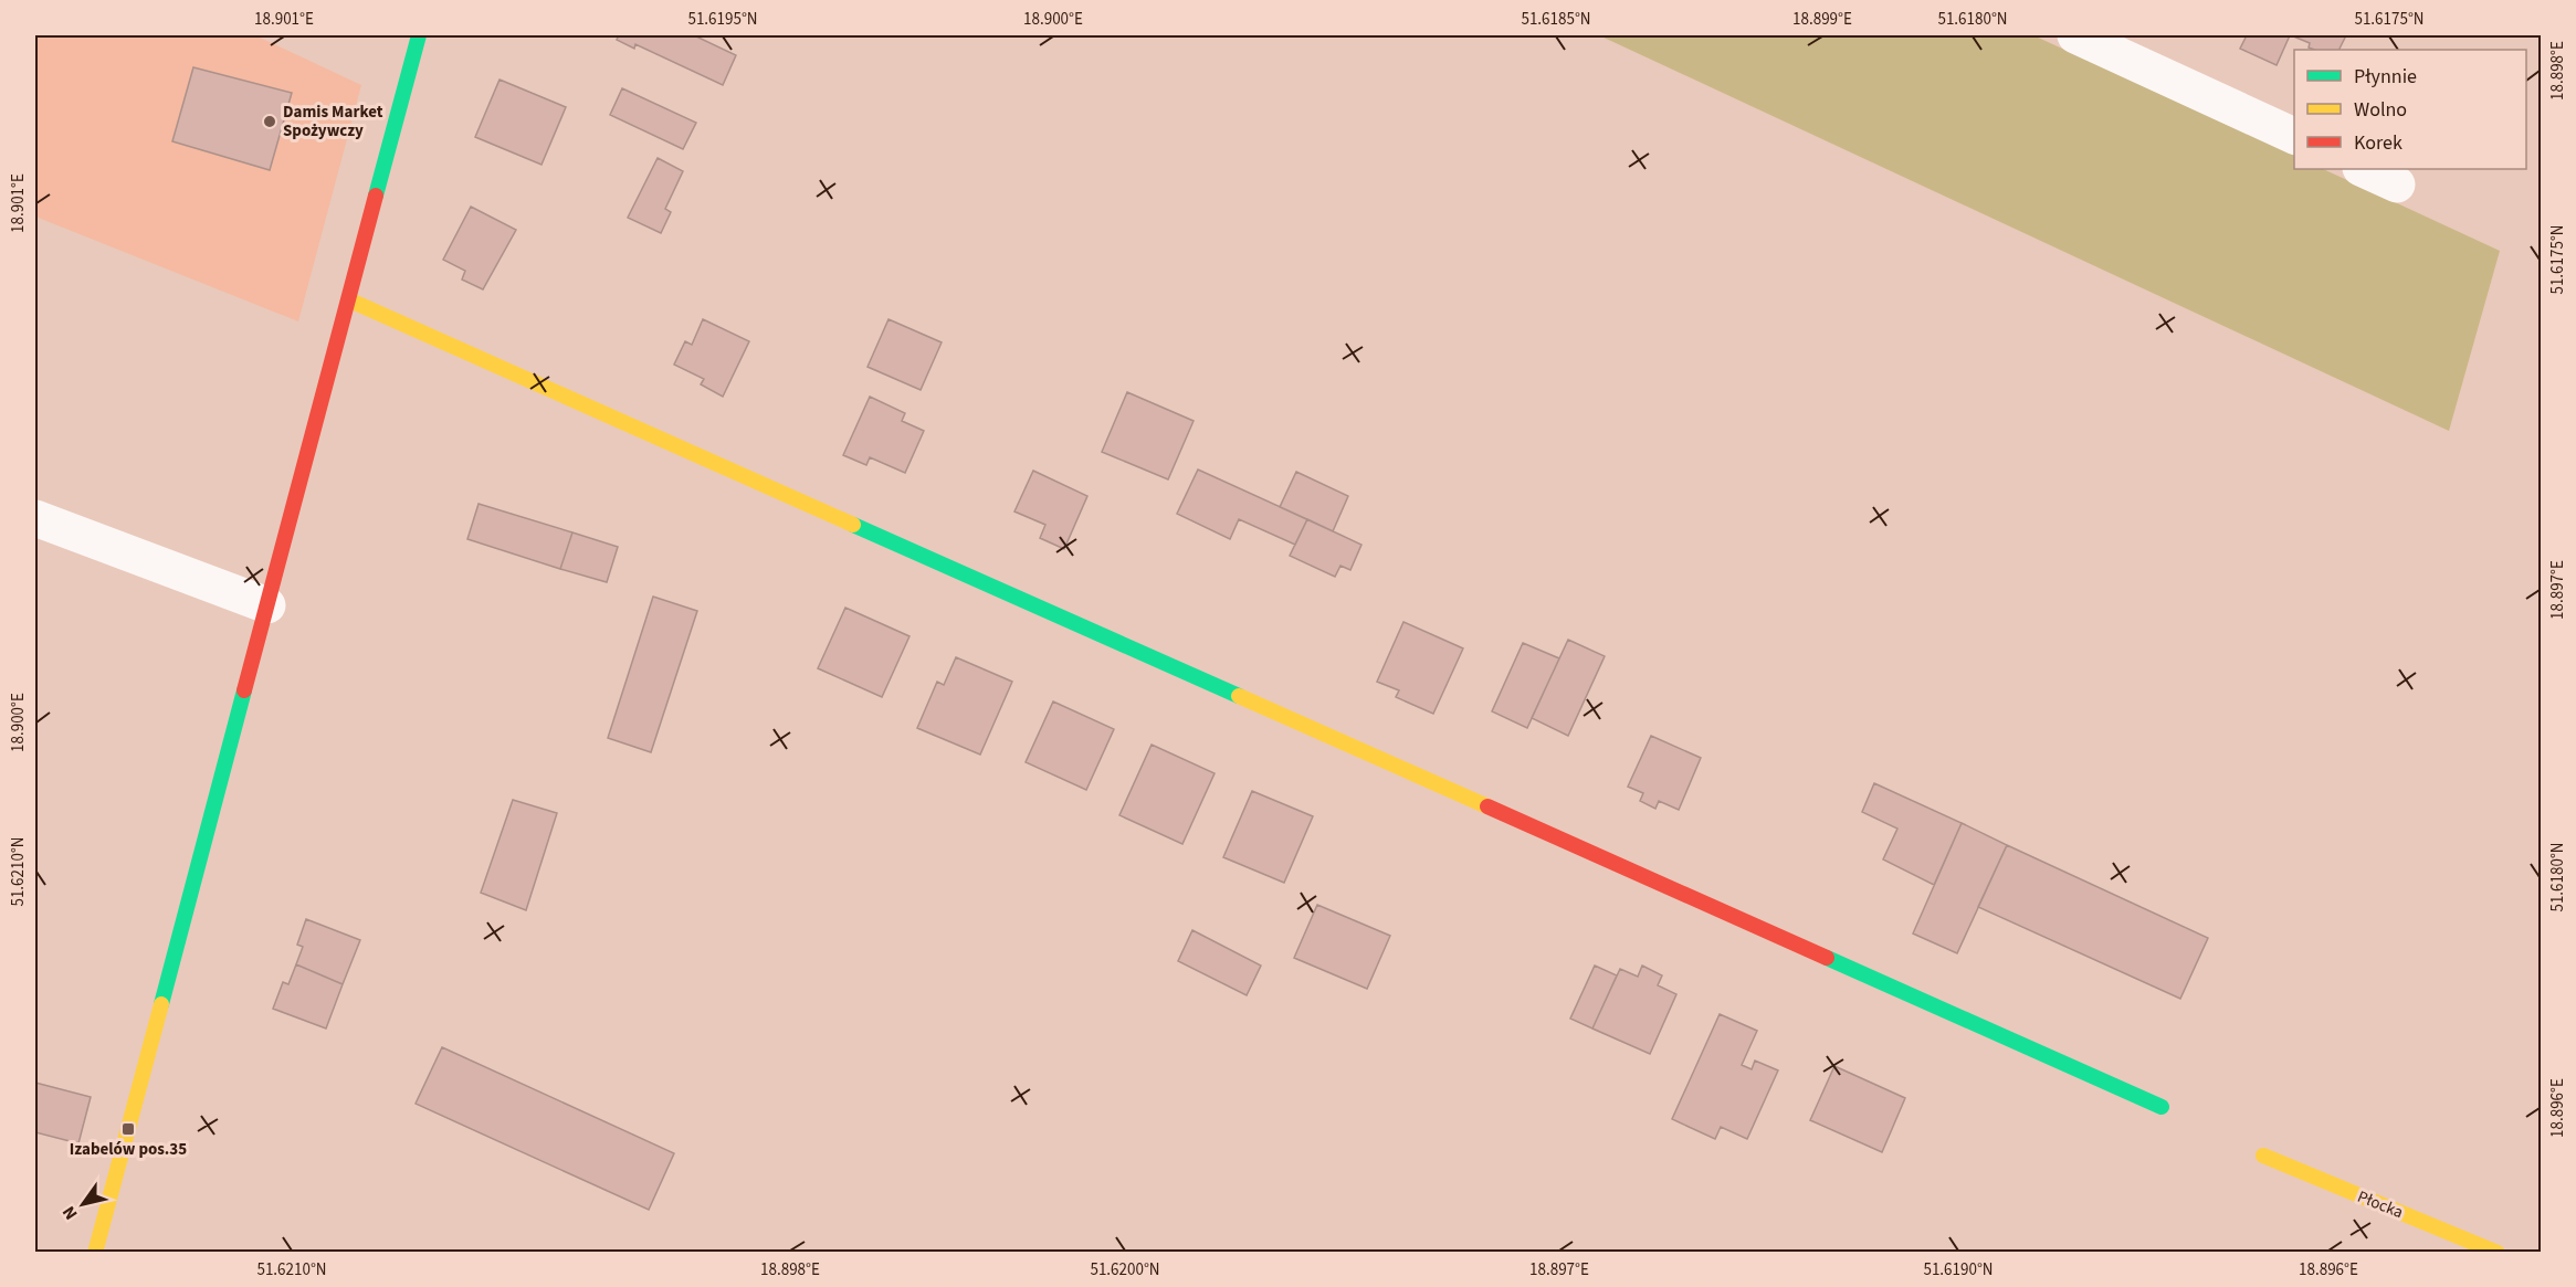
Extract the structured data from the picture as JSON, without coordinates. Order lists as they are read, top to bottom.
{
  "streets": {
    "street": ["Płocka"]
  },
  "places": {
    "other": ["Damis Market Spożywczy"],
    "transit": ["Izabelów pos.35"]
  },
  "legend": ["Płynnie", "Wolno", "Korek"],
  "north": "bottom left",
  "coordinates": [
    "18.901°E",
    "51.6195°N",
    "18.900°E",
    "51.6185°N",
    "18.899°E",
    "51.6180°N",
    "51.6175°N",
    "18.898°E",
    "18.897°E",
    "51.6210°N",
    "18.896°E",
    "51.6200°N",
    "51.6190°N"
  ]
}
